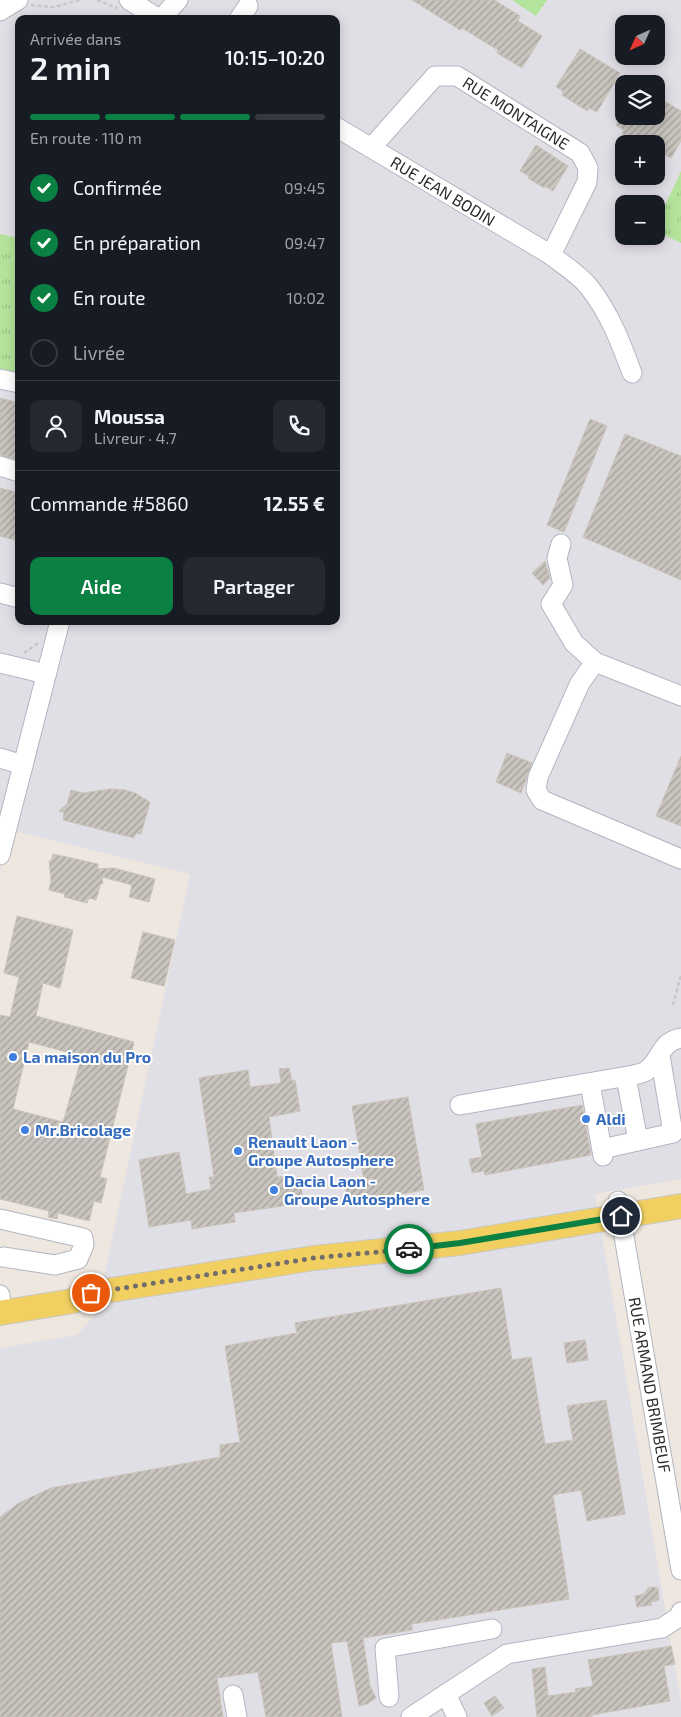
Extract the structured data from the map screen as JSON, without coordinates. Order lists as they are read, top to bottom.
{
  "streets": {
    "street": ["RUE MONTAIGNE", "RUE JEAN BODIN", "RUE ARMAND BRIMBEUF"]
  },
  "crossings": [
    ["RUE MONTAIGNE", "RUE JEAN BODIN"]
  ],
  "places": [
    "La maison du Pro",
    "Aldi",
    "Mr.Bricolage",
    "Renault Laon - Groupe Autosphere",
    "Dacia Laon - Groupe Autosphere"
  ],
  "north": "bottom left",
  "page": {
    "map_buttons": ["+", "−"],
    "heading": ["2 min", "Arrivée dans", "10:15–10:20"],
    "panel": [
      "Moussa",
      "Livreur · 4.7",
      "Commande #5860",
      "12.55 €"
    ],
    "bar": "En route · 110 m",
    "list": [
      ["Confirmée", "09:45"],
      ["En préparation", "09:47"],
      ["En route", "10:02"],
      "Livrée"
    ],
    "buttons": ["Aide", "Partager"]
  }
}
